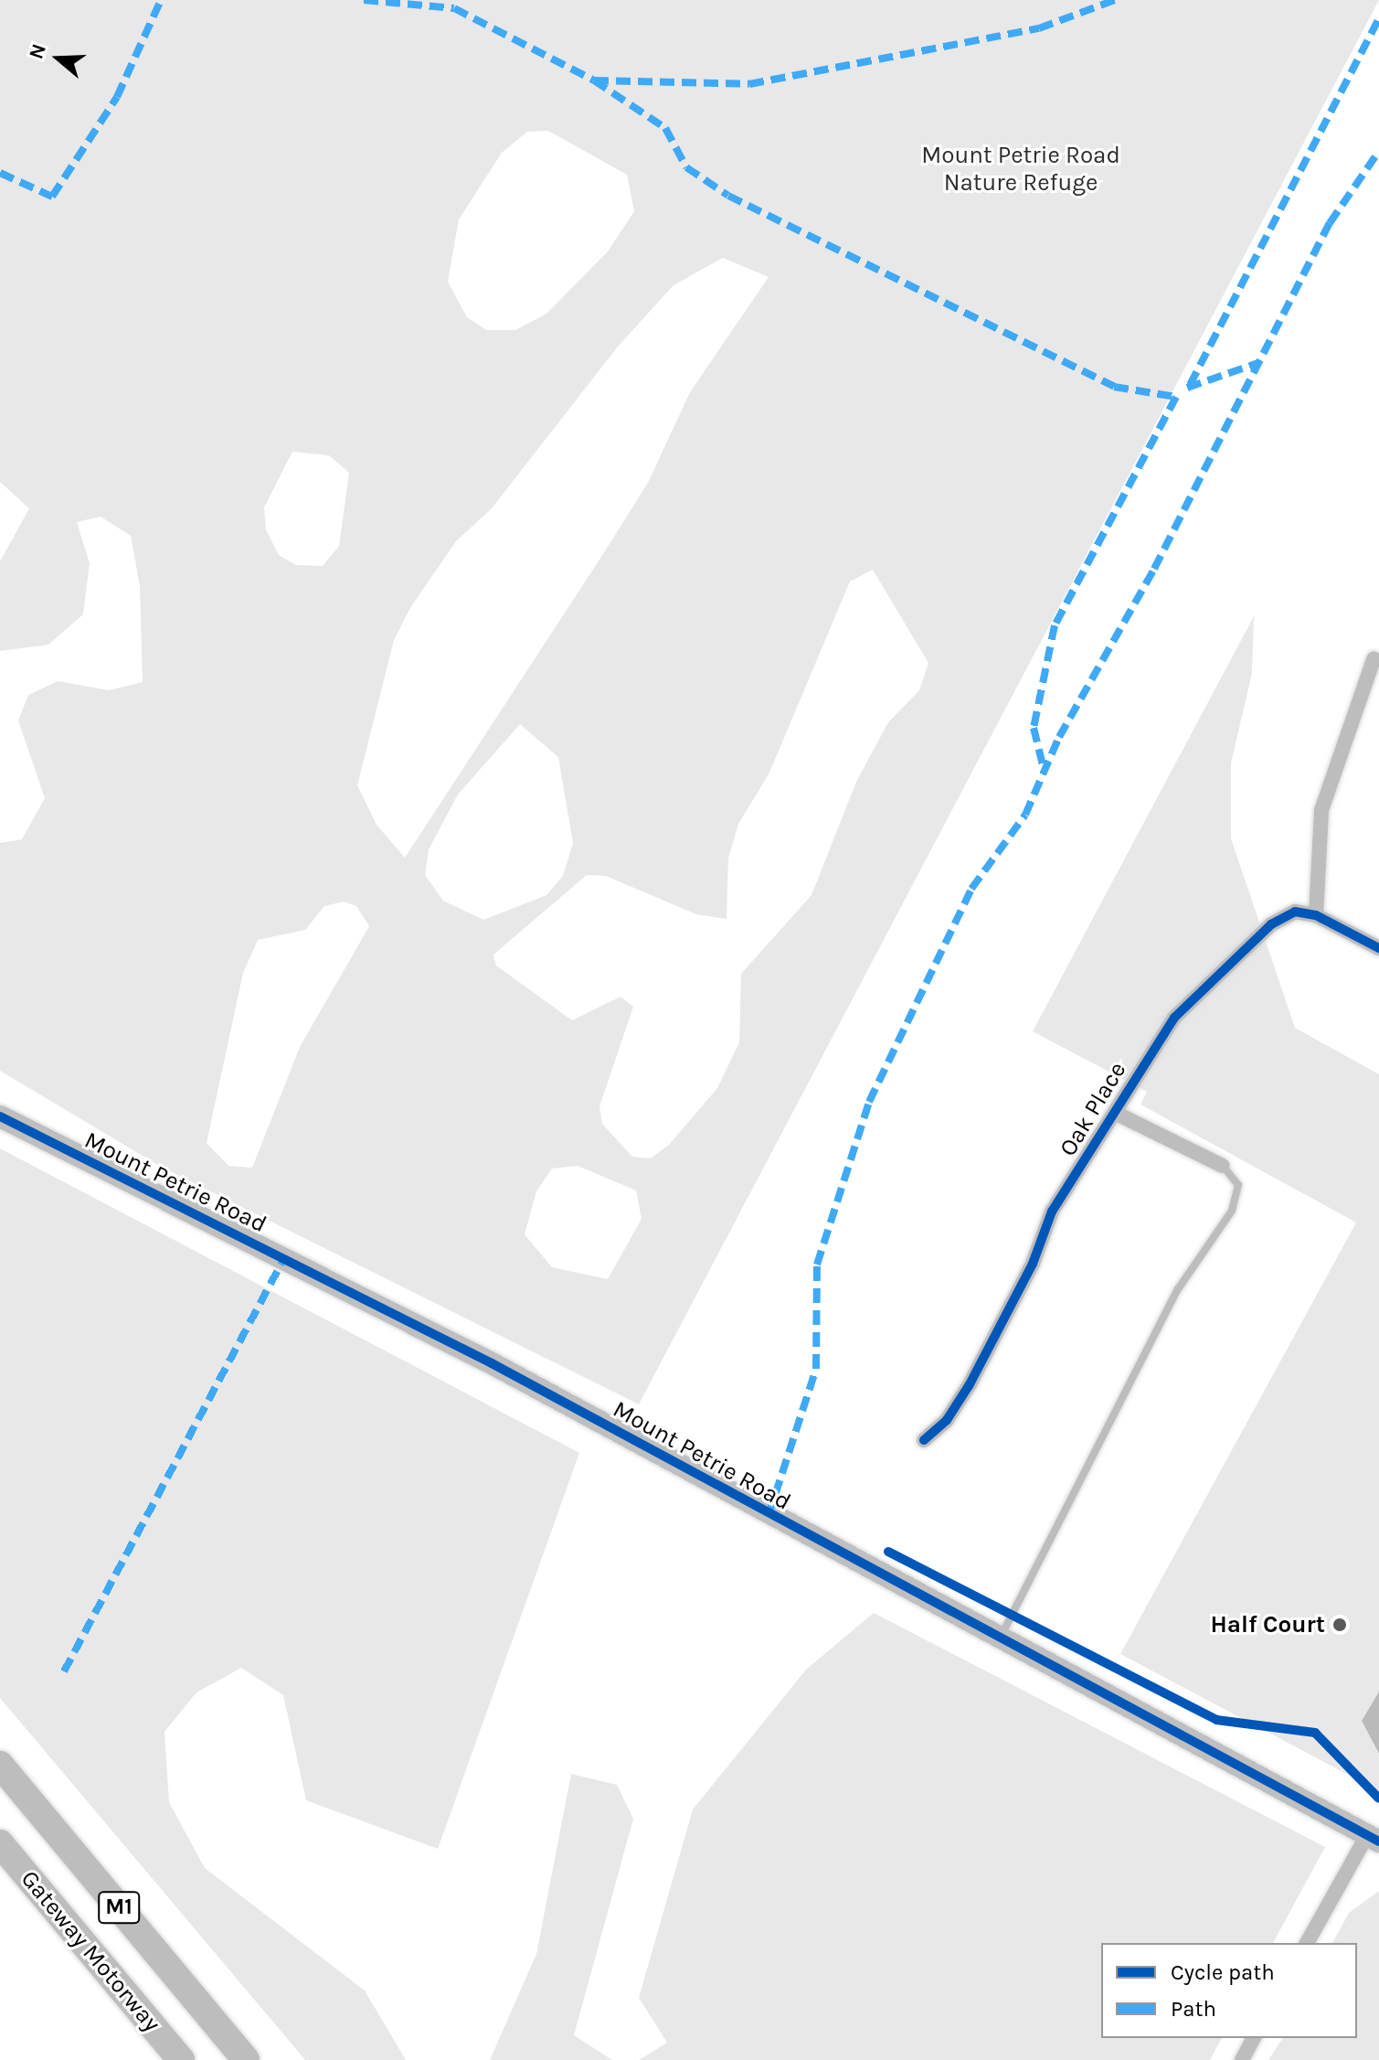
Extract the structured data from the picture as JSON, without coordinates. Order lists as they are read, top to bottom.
{
  "streets": {
    "highway": ["M1", "Gateway Motorway"],
    "street": ["Oak Place", "Mount Petrie Road"]
  },
  "parks": ["Mount Petrie Road Nature Refuge"],
  "places": ["Half Court"],
  "legend": ["Cycle path", "Path"],
  "north": "left"
}
